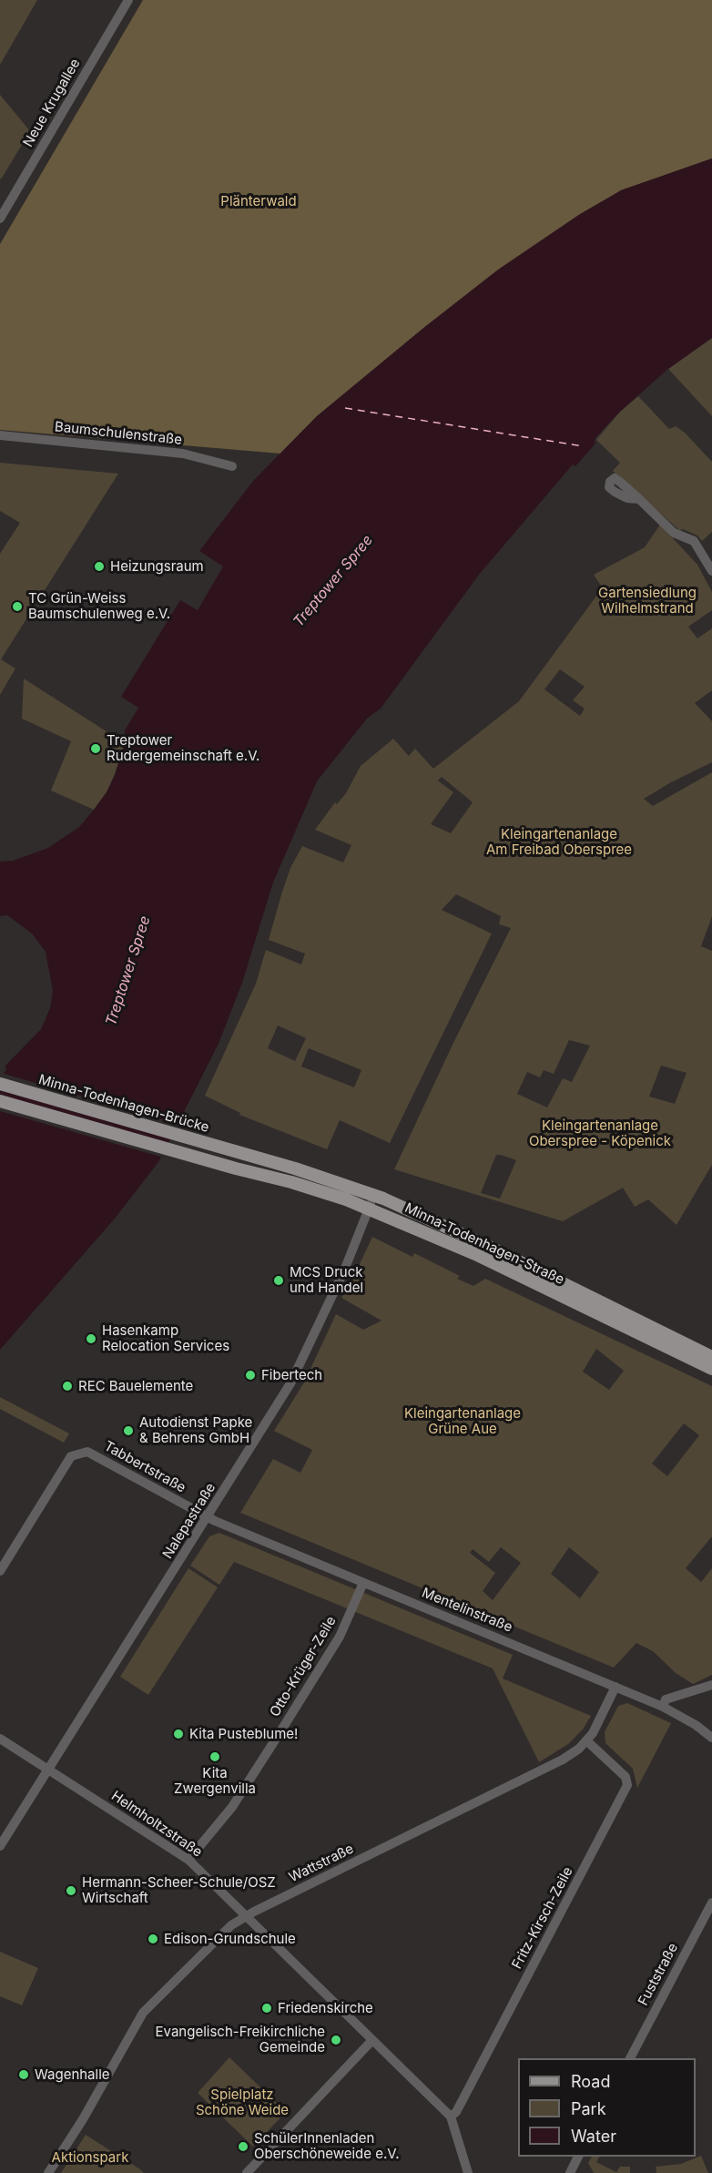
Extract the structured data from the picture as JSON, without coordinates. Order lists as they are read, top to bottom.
{
  "streets": {
    "main road": ["Minna-Todenhagen-Brücke", "Minna-Todenhagen-Straße"],
    "street": [
      "Neue Krugallee",
      "Baumschulenstraße",
      "Tabbertstraße",
      "Nalepastraße",
      "Mentelinstraße",
      "Otto-Krüger-Zeile",
      "Helmholtzstraße",
      "Wattstraße",
      "Fritz-Kirsch-Zeile",
      "Fuststraße"
    ]
  },
  "crossings": [
    ["Minna-Todenhagen-Brücke", "Minna-Todenhagen-Straße"],
    ["Minna-Todenhagen-Straße", "Nalepastraße"],
    ["Tabbertstraße", "Nalepastraße"],
    ["Tabbertstraße", "Mentelinstraße"],
    ["Nalepastraße", "Mentelinstraße"],
    ["Nalepastraße", "Helmholtzstraße"],
    ["Mentelinstraße", "Otto-Krüger-Zeile"],
    ["Mentelinstraße", "Wattstraße"],
    ["Otto-Krüger-Zeile", "Helmholtzstraße"],
    ["Helmholtzstraße", "Wattstraße"],
    ["Helmholtzstraße", "Fritz-Kirsch-Zeile"],
    ["Wattstraße", "Fritz-Kirsch-Zeile"]
  ],
  "water": ["Treptower Spree"],
  "parks": [
    "Plänterwald",
    "Gartensiedlung Wilhelmstrand",
    "Kleingartenanlage Am Freibad Oberspree",
    "Kleingartenanlage Oberspree - Köpenick",
    "Kleingartenanlage Grüne Aue",
    "Spielplatz Schöne Weide",
    "Aktionspark"
  ],
  "places": [
    "Heizungsraum",
    "TC Grün-Weiss Baumschulenweg e.V.",
    "Treptower Rudergemeinschaft e.V.",
    "MCS Druck und Handel",
    "Hasenkamp Relocation Services",
    "Fibertech",
    "REC Bauelemente",
    "Autodienst Papke & Behrens GmbH",
    "Kita Pusteblume!",
    "Kita Zwergenvilla",
    "Hermann-Scheer-Schule/OSZ Wirtschaft",
    "Edison-Grundschule",
    "Friedenskirche",
    "Evangelisch-Freikirchliche Gemeinde",
    "Wagenhalle",
    "SchülerInnenladen Oberschöneweide e.V."
  ],
  "legend": ["Road", "Park", "Water"]
}
